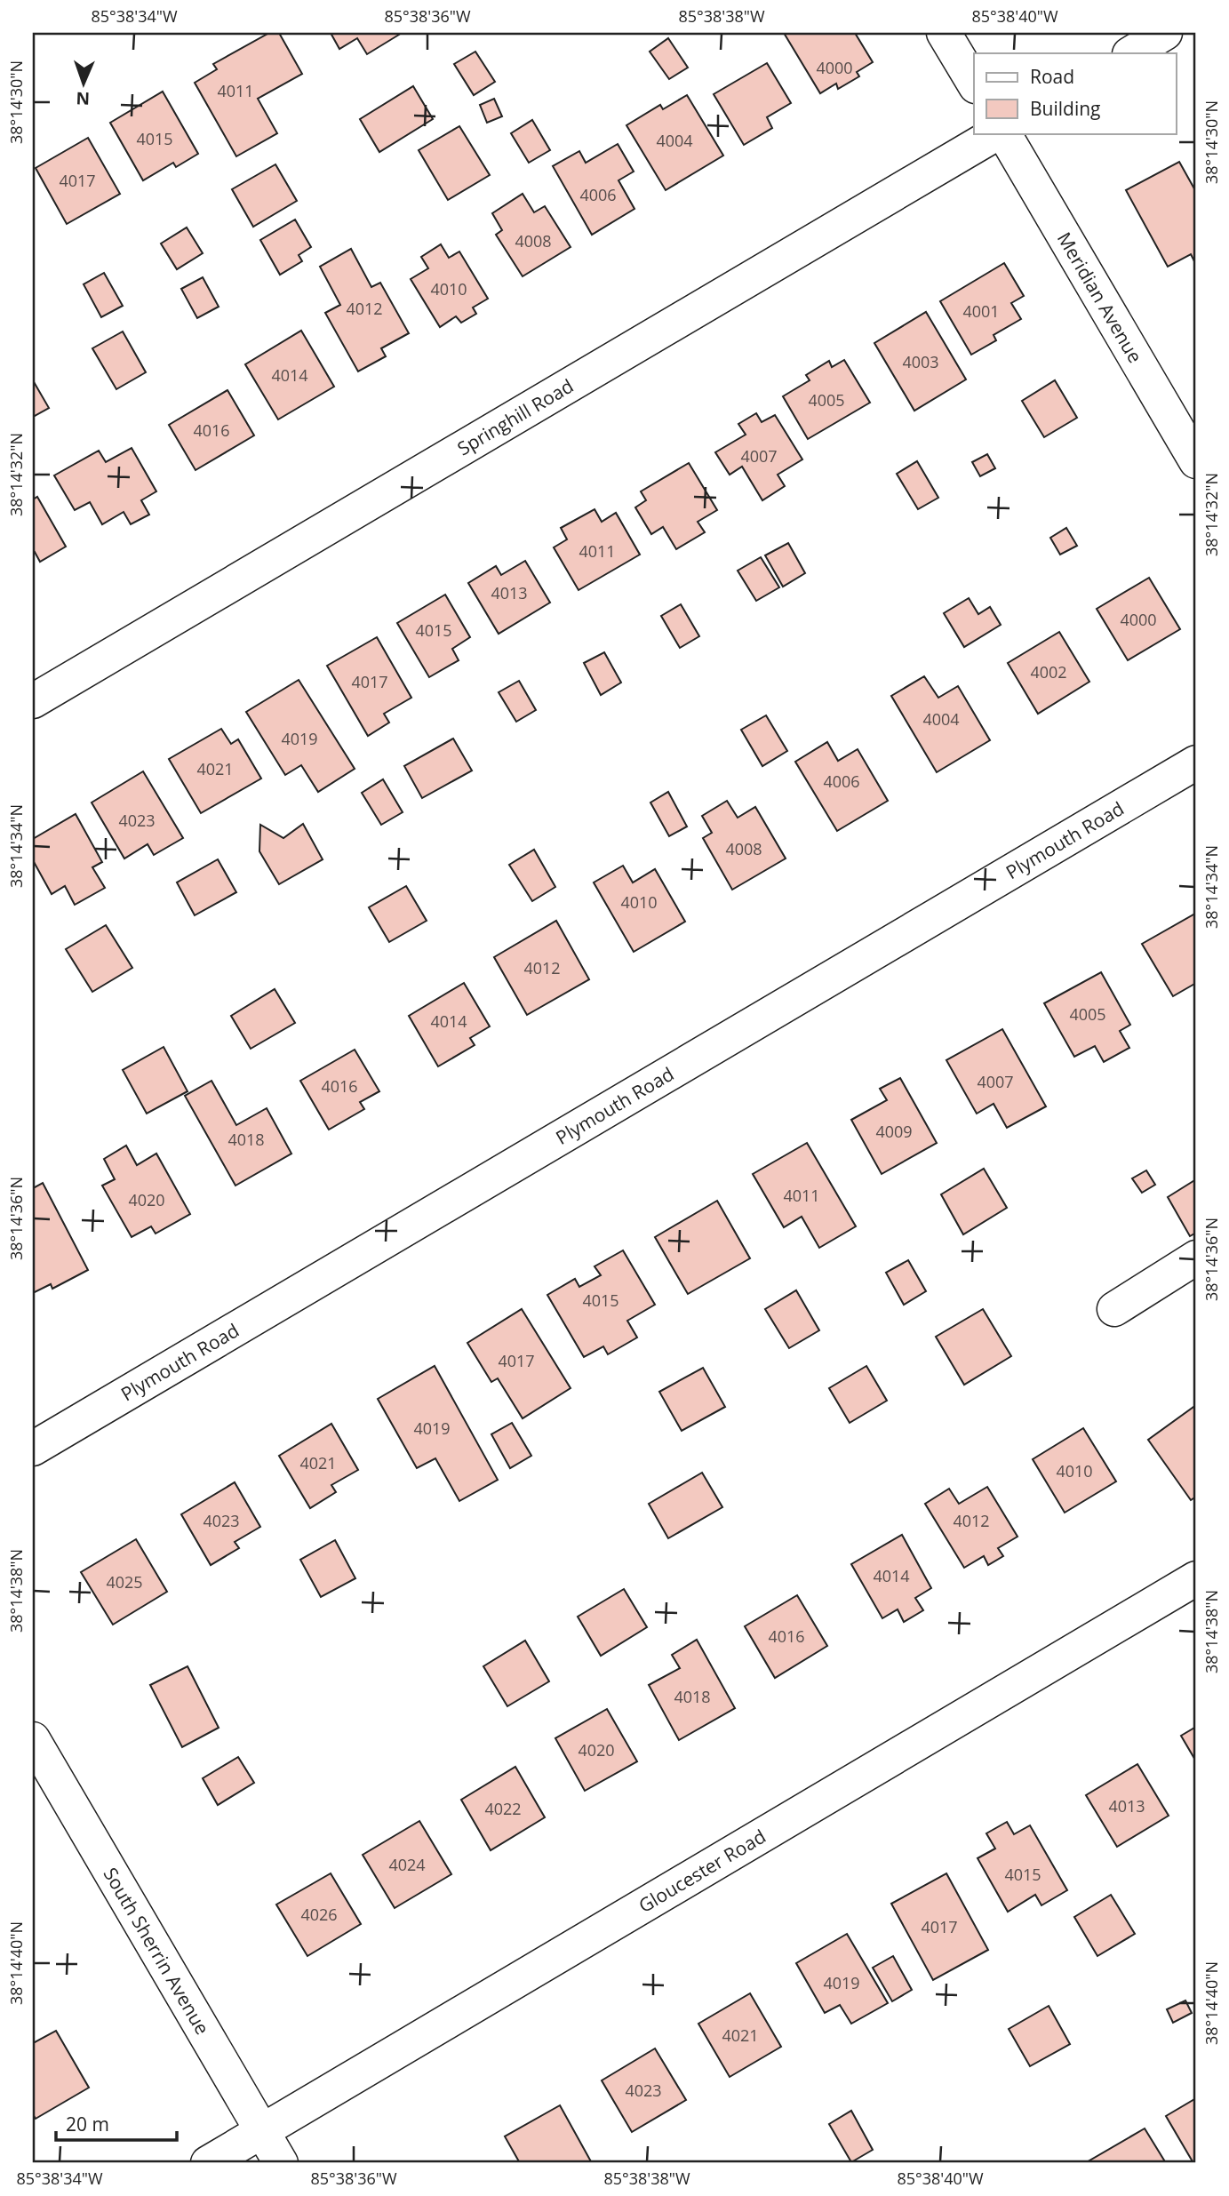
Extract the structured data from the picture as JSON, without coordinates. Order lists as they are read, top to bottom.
{
  "streets": {
    "street": [
      "Meridian Avenue",
      "Springhill Road",
      "Plymouth Road",
      "Gloucester Road",
      "South Sherrin Avenue"
    ]
  },
  "crossings": [
    ["Gloucester Road", "South Sherrin Avenue"]
  ],
  "house_numbers": [
    "4000",
    "4011",
    "4015",
    "4004",
    "4017",
    "4006",
    "4008",
    "4010",
    "4012",
    "4001",
    "4003",
    "4014",
    "4005",
    "4016",
    "4007",
    "4011",
    "4013",
    "4000",
    "4015",
    "4002",
    "4017",
    "4004",
    "4019",
    "4021",
    "4006",
    "4023",
    "4008",
    "4010",
    "4012",
    "4005",
    "4014",
    "4007",
    "4016",
    "4009",
    "4018",
    "4011",
    "4020",
    "4015",
    "4017",
    "4019",
    "4021",
    "4010",
    "4023",
    "4012",
    "4014",
    "4025",
    "4016",
    "4018",
    "4020",
    "4013",
    "4022",
    "4024",
    "4015",
    "4026",
    "4017",
    "4019",
    "4021",
    "4023"
  ],
  "legend": ["Road", "Building"],
  "scale_bar": "20 m",
  "north": "bottom",
  "coordinates": [
    "85°38'34\"W",
    "85°38'36\"W",
    "85°38'38\"W",
    "85°38'40\"W",
    "38°14'30\"N",
    "38°14'32\"N",
    "38°14'34\"N",
    "38°14'36\"N",
    "38°14'38\"N",
    "38°14'40\"N"
  ]
}
